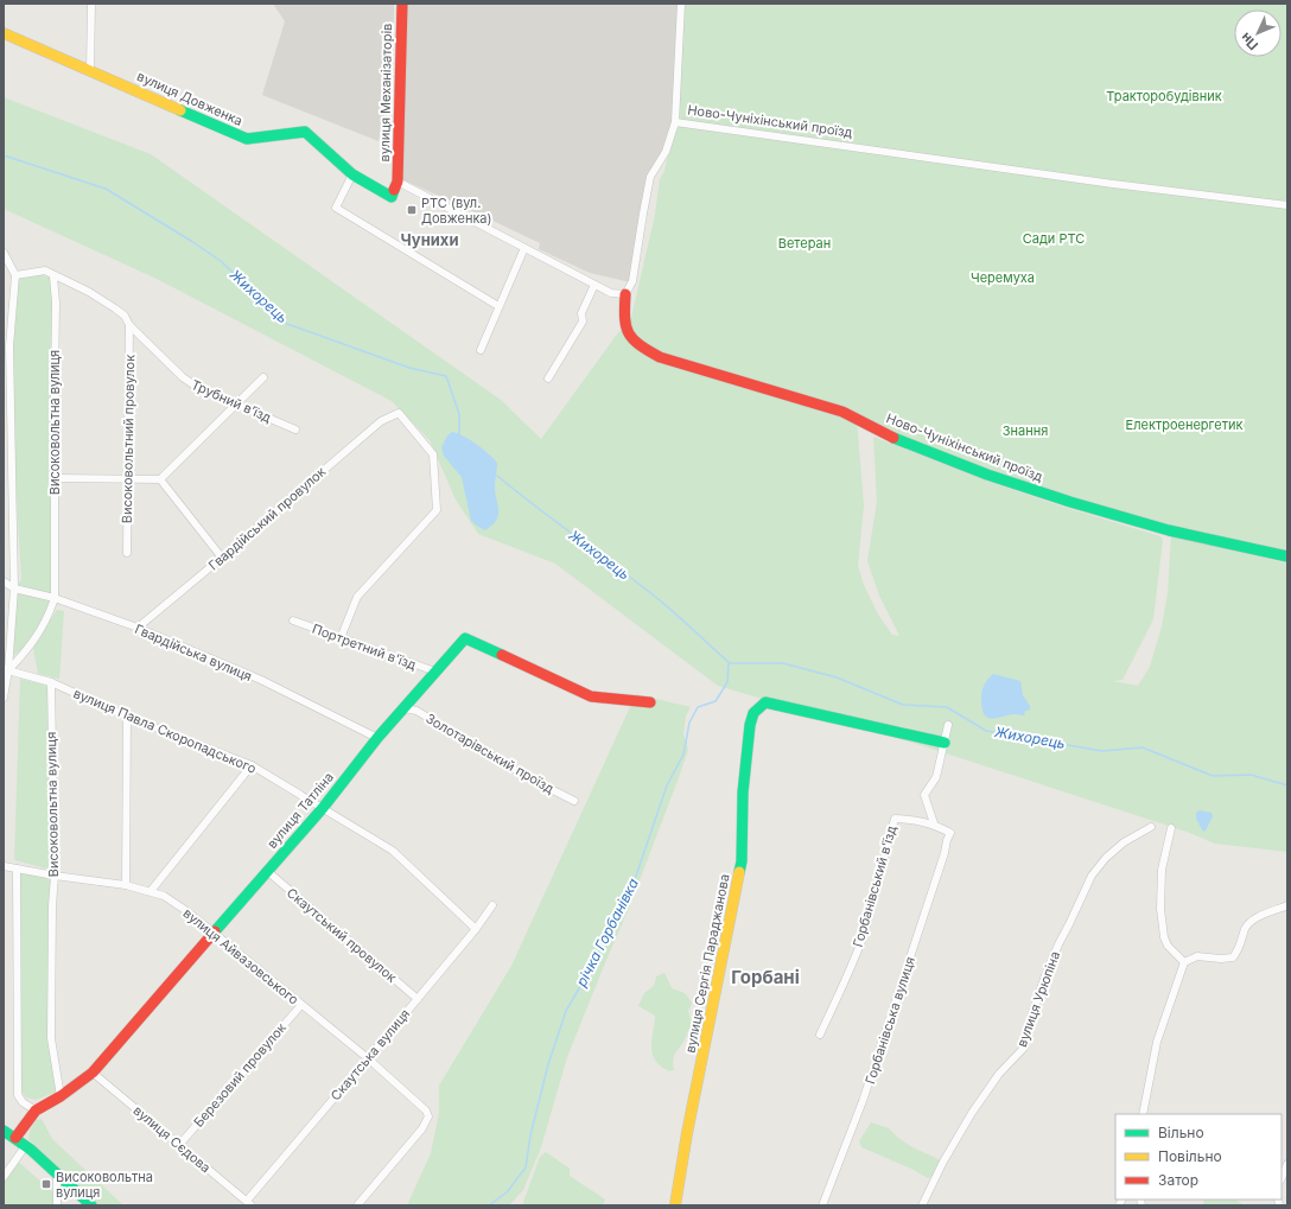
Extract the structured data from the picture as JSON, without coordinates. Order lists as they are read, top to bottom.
{
  "streets": {
    "street": [
      "вулиця Механізаторів",
      "вулиця Довженка",
      "Ново-Чуніхінський проїзд",
      "Трубний в’їзд",
      "Високовольтна вулиця",
      "Високовольтний провулок",
      "Гвардійський провулок",
      "Портретний в'їзд",
      "Гвардійська вулиця",
      "вулиця Павла Скоропадського",
      "Золотарівський проїзд",
      "вулиця Татліна",
      "Горбанівський в'їзд",
      "Скаутський провулок",
      "вулиця Айвазовського",
      "вулиця Сергія Параджанова",
      "вулиця Урюпіна",
      "Горбанівська вулиця",
      "Скаутська вулиця",
      "Березовий провулок",
      "вулиця Сєдова"
    ]
  },
  "crossings": [
    ["вулиця Механізаторів", "вулиця Довженка"],
    ["Трубний в’їзд", "Високовольтна вулиця"],
    ["Трубний в’їзд", "Високовольтний провулок"],
    ["Високовольтна вулиця", "Гвардійська вулиця"],
    ["Високовольтна вулиця", "вулиця Павла Скоропадського"],
    ["Високовольтна вулиця", "вулиця Татліна"],
    ["Високовольтна вулиця", "вулиця Айвазовського"],
    ["Гвардійський провулок", "Портретний в'їзд"],
    ["Гвардійський провулок", "Гвардійська вулиця"],
    ["Портретний в'їзд", "вулиця Татліна"],
    ["Гвардійська вулиця", "вулиця Татліна"],
    ["вулиця Павла Скоропадського", "вулиця Татліна"],
    ["вулиця Павла Скоропадського", "Скаутська вулиця"],
    ["Золотарівський проїзд", "вулиця Татліна"],
    ["вулиця Татліна", "Скаутський провулок"],
    ["вулиця Татліна", "вулиця Айвазовського"],
    ["вулиця Татліна", "вулиця Сєдова"],
    ["Горбанівський в'їзд", "Горбанівська вулиця"],
    ["Скаутський провулок", "Скаутська вулиця"],
    ["вулиця Айвазовського", "Скаутська вулиця"],
    ["вулиця Айвазовського", "Березовий провулок"],
    ["Скаутська вулиця", "вулиця Сєдова"],
    ["Березовий провулок", "вулиця Сєдова"]
  ],
  "districts": ["Чунихи", "Горбані"],
  "water": ["Жихорець", "річка Горбанівка"],
  "parks": [
    "Тракторобудівник",
    "Сади РТС",
    "Ветеран",
    "Черемуха",
    "Електроенергетик",
    "Знання"
  ],
  "places": {
    "transit": ["РТС (вул. Довженка)", "Високовольтна вулиця"]
  },
  "legend": ["Вільно", "Повільно", "Затор"],
  "north": "bottom left"
}
